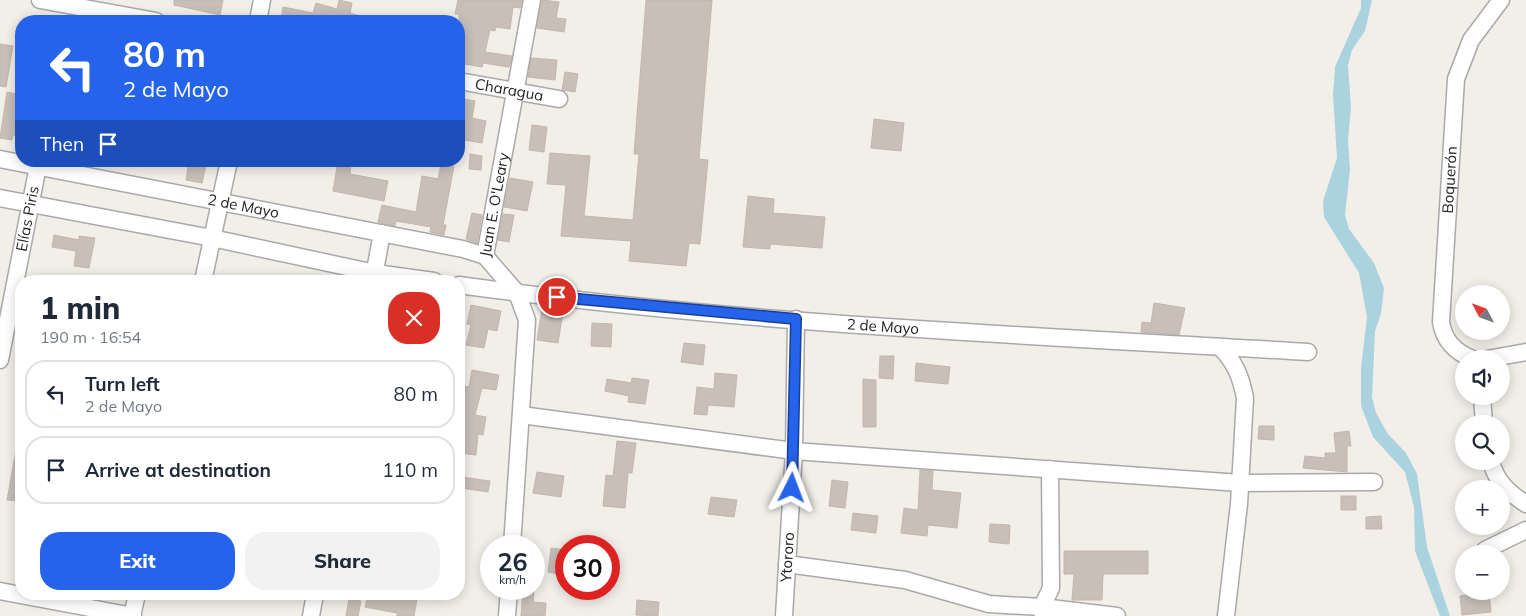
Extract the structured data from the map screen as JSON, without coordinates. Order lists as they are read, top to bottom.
{
  "streets": {
    "street": [
      "Charagua",
      "Boquerón",
      "Juan E. O'Leary",
      "2 de Mayo",
      "Elías Piris",
      "Ytororo"
    ]
  },
  "crossings": [
    ["Charagua", "Juan E. O'Leary"],
    ["Juan E. O'Leary", "2 de Mayo"],
    ["2 de Mayo", "Ytororo"]
  ],
  "north": "top left",
  "page": {
    "turn": ["80 m", "2 de Mayo"],
    "then": "Then",
    "heading": ["1 min", "190 m · 16:54"],
    "map_buttons": ["+", "−"],
    "list": [
      {
        "name": "Turn left",
        "note": "2 de Mayo",
        "value": "80 m"
      },
      {
        "name": "Arrive at destination",
        "value": "110 m"
      }
    ],
    "buttons": ["Exit", "Share"],
    "speed": "26 km/h",
    "limit": "30"
  }
}
